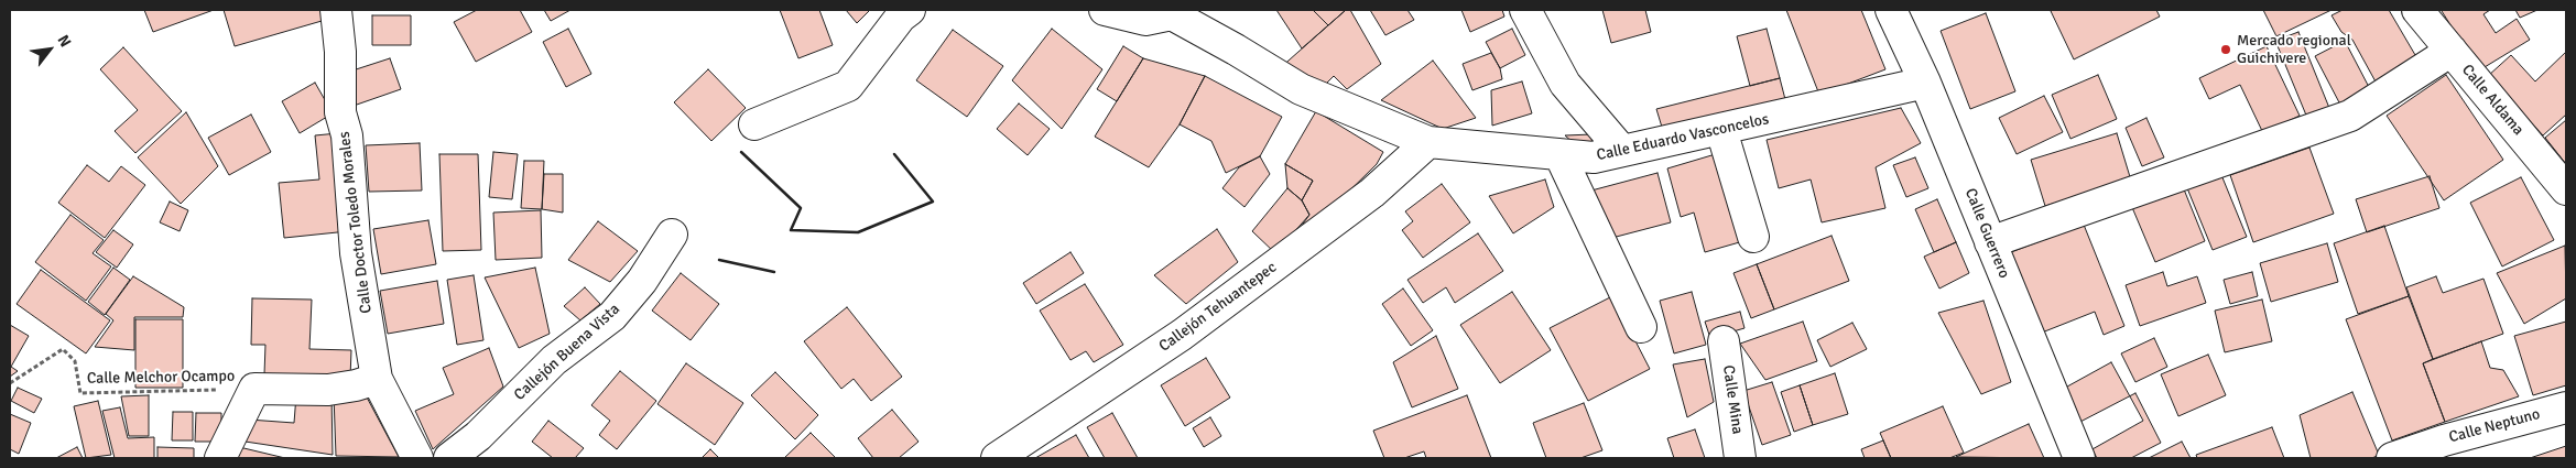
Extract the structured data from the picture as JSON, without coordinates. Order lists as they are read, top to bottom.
{
  "streets": {
    "street": [
      "Calle Aldama",
      "Calle Eduardo Vasconcelos",
      "Calle Doctor Toledo Morales",
      "Calle Guerrero",
      "Callejón Tehuantepec",
      "Callejón Buena Vista",
      "Calle Mina",
      "Calle Neptuno"
    ],
    "path": ["Calle Melchor Ocampo"]
  },
  "crossings": [
    ["Calle Eduardo Vasconcelos", "Calle Guerrero"],
    ["Calle Eduardo Vasconcelos", "Callejón Tehuantepec"]
  ],
  "places": ["Mercado regional Guichivere"],
  "north": "top right"
}
